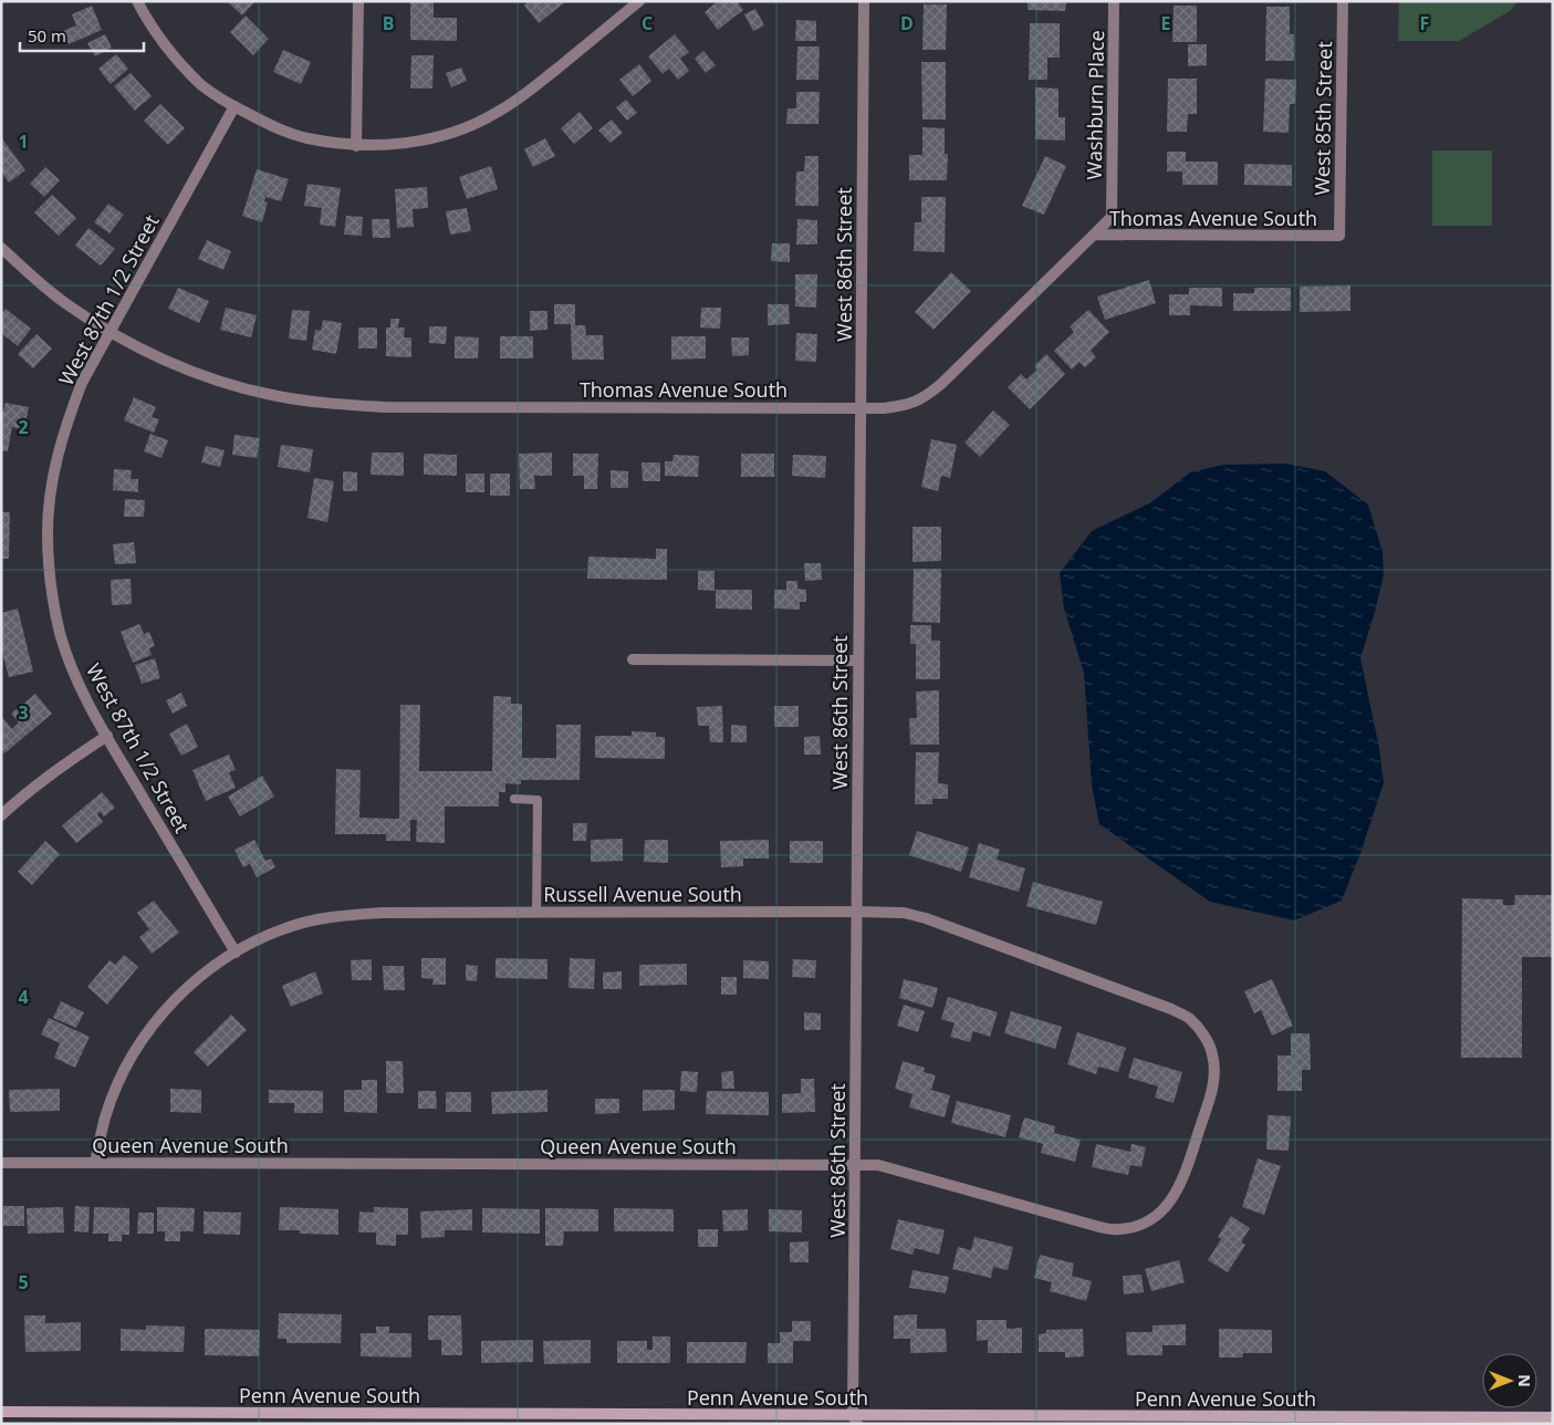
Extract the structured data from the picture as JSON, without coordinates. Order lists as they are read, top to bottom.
{
  "streets": {
    "main road": ["Penn Avenue South"],
    "street": [
      "Washburn Place",
      "West 85th Street",
      "Thomas Avenue South",
      "West 86th Street",
      "West 87th 1/2 Street",
      "Russell Avenue South",
      "Queen Avenue South"
    ]
  },
  "crossings": [
    ["Washburn Place", "Thomas Avenue South"],
    ["West 85th Street", "Thomas Avenue South"],
    ["Thomas Avenue South", "West 86th Street"],
    ["Thomas Avenue South", "West 87th 1/2 Street"],
    ["West 86th Street", "Russell Avenue South"],
    ["West 86th Street", "Queen Avenue South"],
    ["West 86th Street", "Penn Avenue South"],
    ["West 87th 1/2 Street", "Russell Avenue South"],
    ["Russell Avenue South", "Queen Avenue South"]
  ],
  "scale_bar": "50 m",
  "north": "right",
  "grid": {
    "columns": [
      "B",
      "C",
      "D",
      "E",
      "F"
    ],
    "rows": [
      "1",
      "2",
      "3",
      "4",
      "5"
    ]
  }
}
